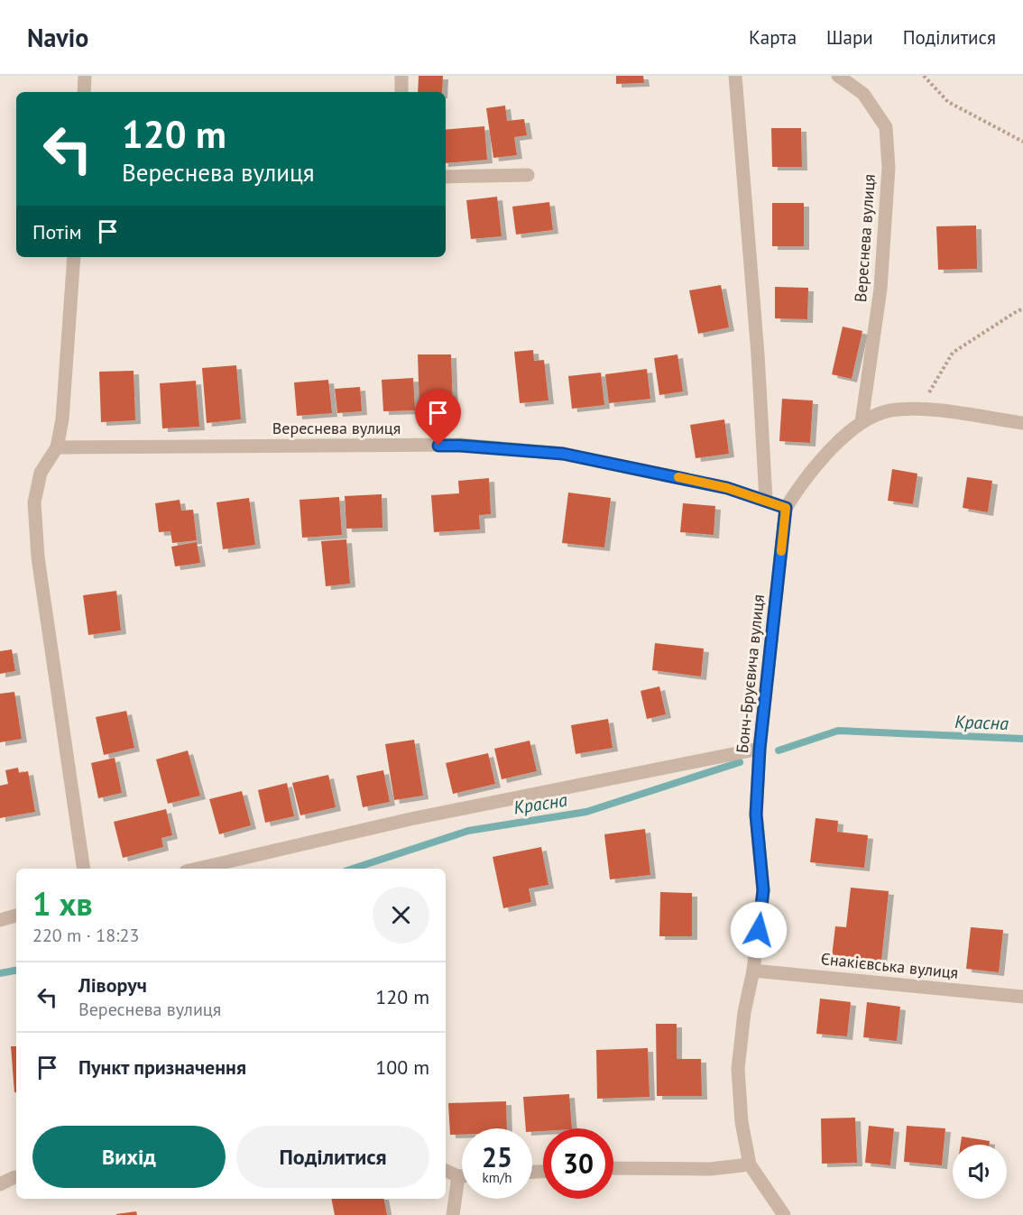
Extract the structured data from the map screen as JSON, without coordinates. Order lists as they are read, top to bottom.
{
  "streets": {
    "street": ["Вереснева вулиця", "Бонч-Бруєвича вулиця", "Єнакієвська вулиця"]
  },
  "crossings": [
    ["Вереснева вулиця", "Бонч-Бруєвича вулиця"],
    ["Бонч-Бруєвича вулиця", "Єнакієвська вулиця"]
  ],
  "water": ["Красна"],
  "page": {
    "header": "Navio",
    "nav": ["Карта", "Шари", "Поділитися"],
    "turn": ["120 m", "Вереснева вулиця"],
    "then": "Потім",
    "heading": ["1 хв", "220 m · 18:23"],
    "list": [
      {
        "name": "Ліворуч",
        "note": "Вереснева вулиця",
        "value": "120 m"
      },
      {
        "name": "Пункт призначення",
        "value": "100 m"
      }
    ],
    "buttons": ["Вихід", "Поділитися"],
    "speed": "25 km/h",
    "limit": "30"
  }
}
